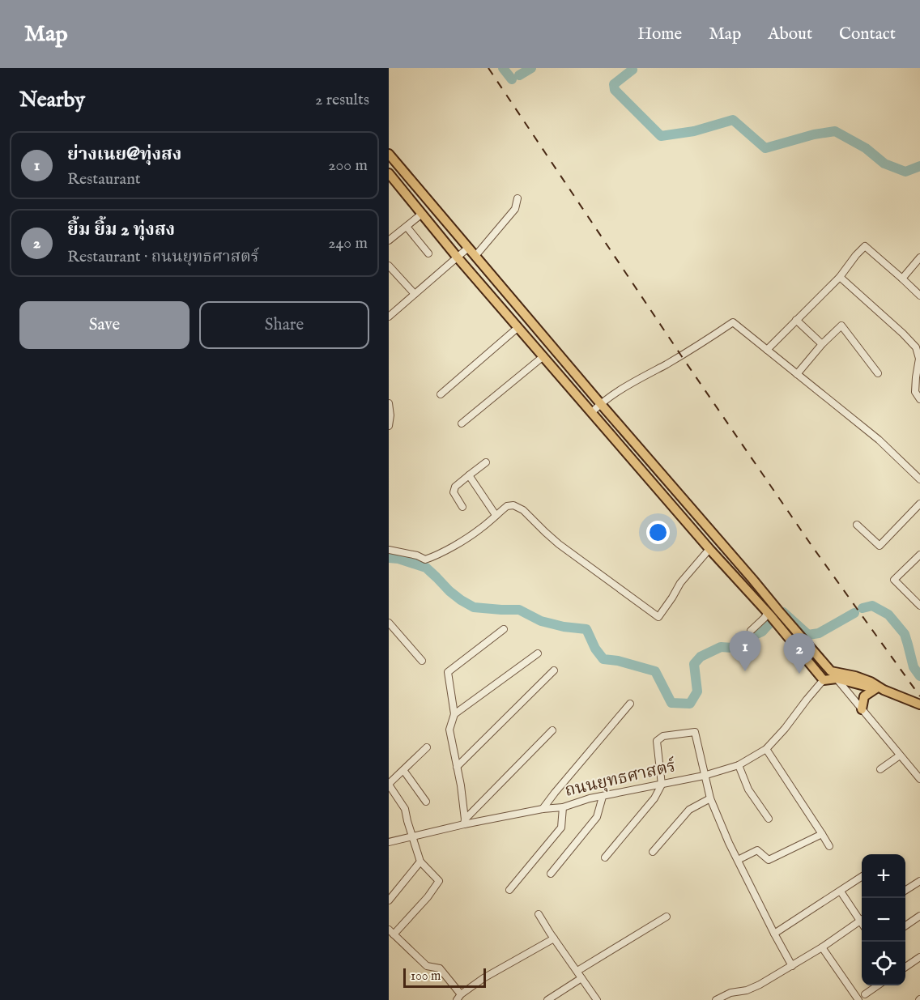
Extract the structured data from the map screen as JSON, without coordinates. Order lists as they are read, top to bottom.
{
  "streets": {
    "street": ["ถนนยุทธศาสตร์"]
  },
  "scale_bar": "100 m",
  "page": {
    "header": "Map",
    "nav": [
      "Home",
      "Map",
      "About",
      "Contact"
    ],
    "heading": ["Nearby", "2 results"],
    "list": [
      {
        "mark": "1",
        "name": "ย่างเนย@ทุ่งสง",
        "note": "Restaurant",
        "value": "200 m"
      },
      {
        "mark": "2",
        "name": "ยิ้ม ยิ้ม 2 ทุ่งสง",
        "note": "Restaurant · ถนนยุทธศาสตร์",
        "value": "240 m"
      }
    ],
    "buttons": ["Save", "Share"],
    "pins": ["1", "2"],
    "map_buttons": ["+", "−"],
    "scale": "100 m"
  }
}
